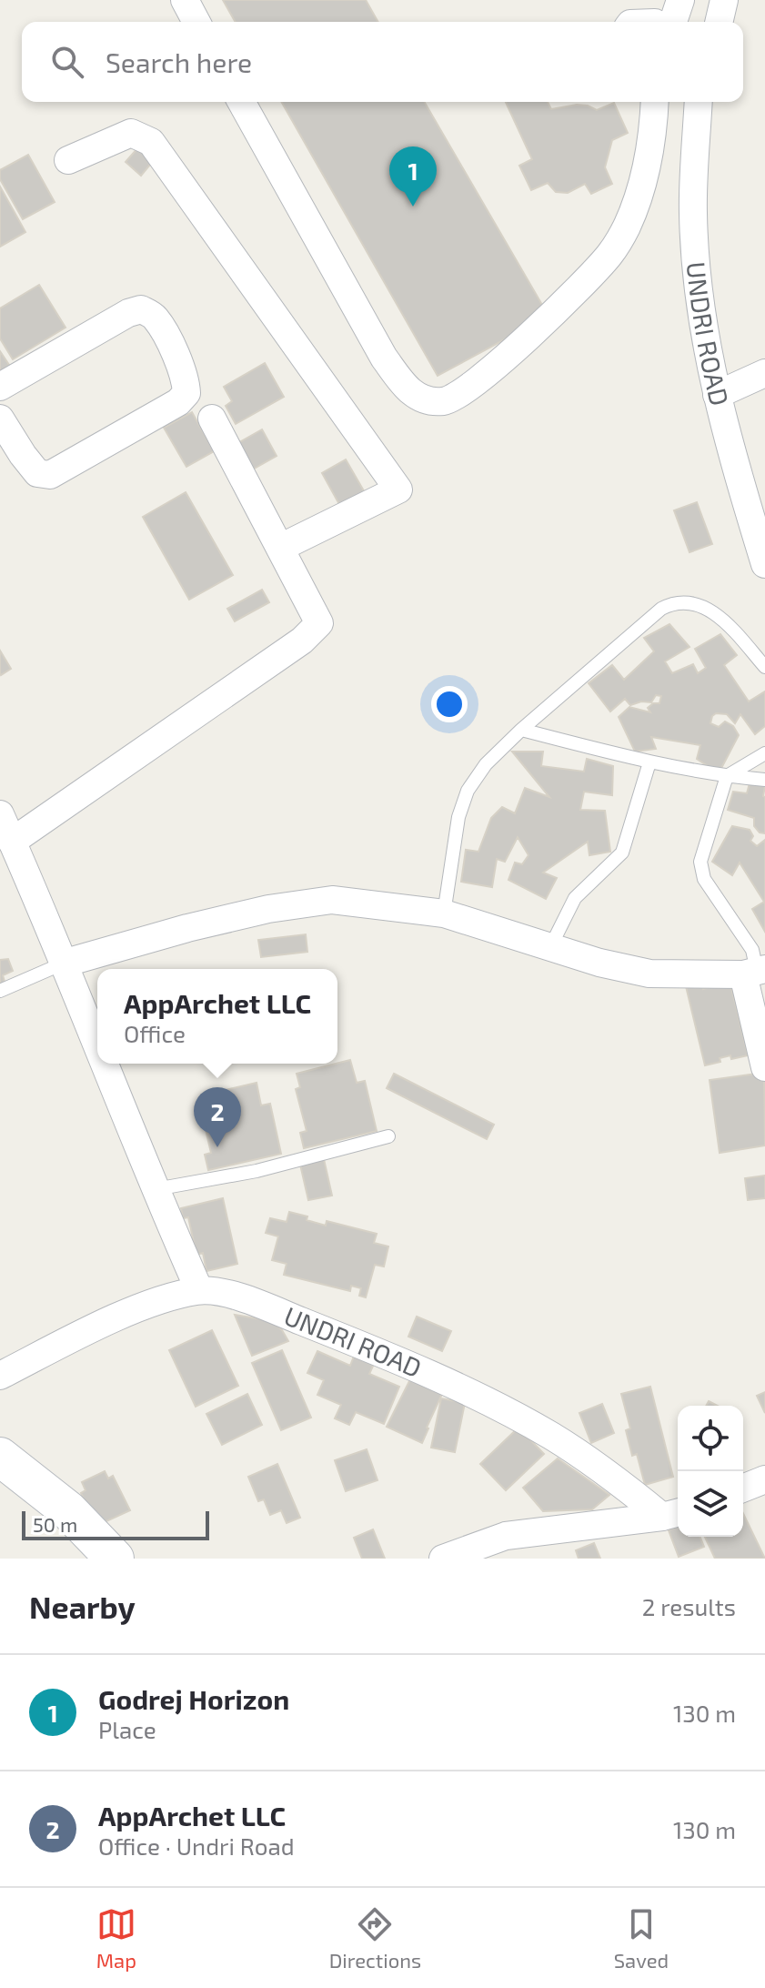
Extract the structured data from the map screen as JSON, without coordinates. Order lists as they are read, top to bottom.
{
  "streets": {
    "street": ["UNDRI ROAD"]
  },
  "scale_bar": "50 m",
  "page": {
    "search": "Search here",
    "pins": ["1", "2"],
    "popup": ["AppArchet LLC", "Office"],
    "scale": "50 m",
    "heading": ["Nearby", "2 results"],
    "list": [
      {
        "mark": "1",
        "name": "Godrej Horizon",
        "note": "Place",
        "value": "130 m"
      },
      {
        "mark": "2",
        "name": "AppArchet LLC",
        "note": "Office · Undri Road",
        "value": "130 m"
      }
    ],
    "nav": ["Map", "Directions", "Saved"]
  }
}
